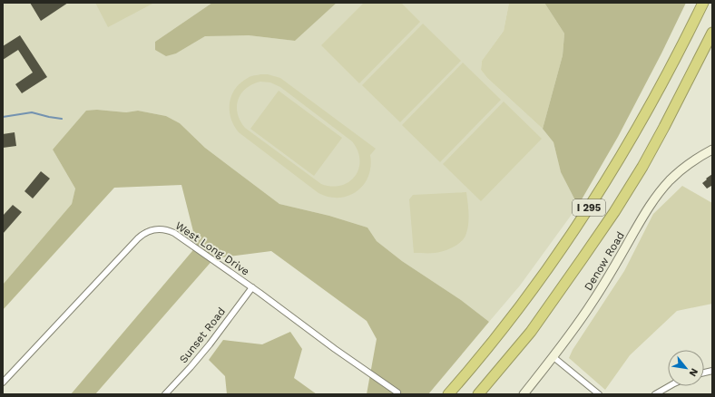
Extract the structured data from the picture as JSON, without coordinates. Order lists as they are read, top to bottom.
{
  "streets": {
    "highway": ["I 295"],
    "street": ["West Long Drive", "Denow Road", "Sunset Road"]
  },
  "crossings": [
    ["West Long Drive", "Sunset Road"]
  ],
  "north": "bottom right"
}
